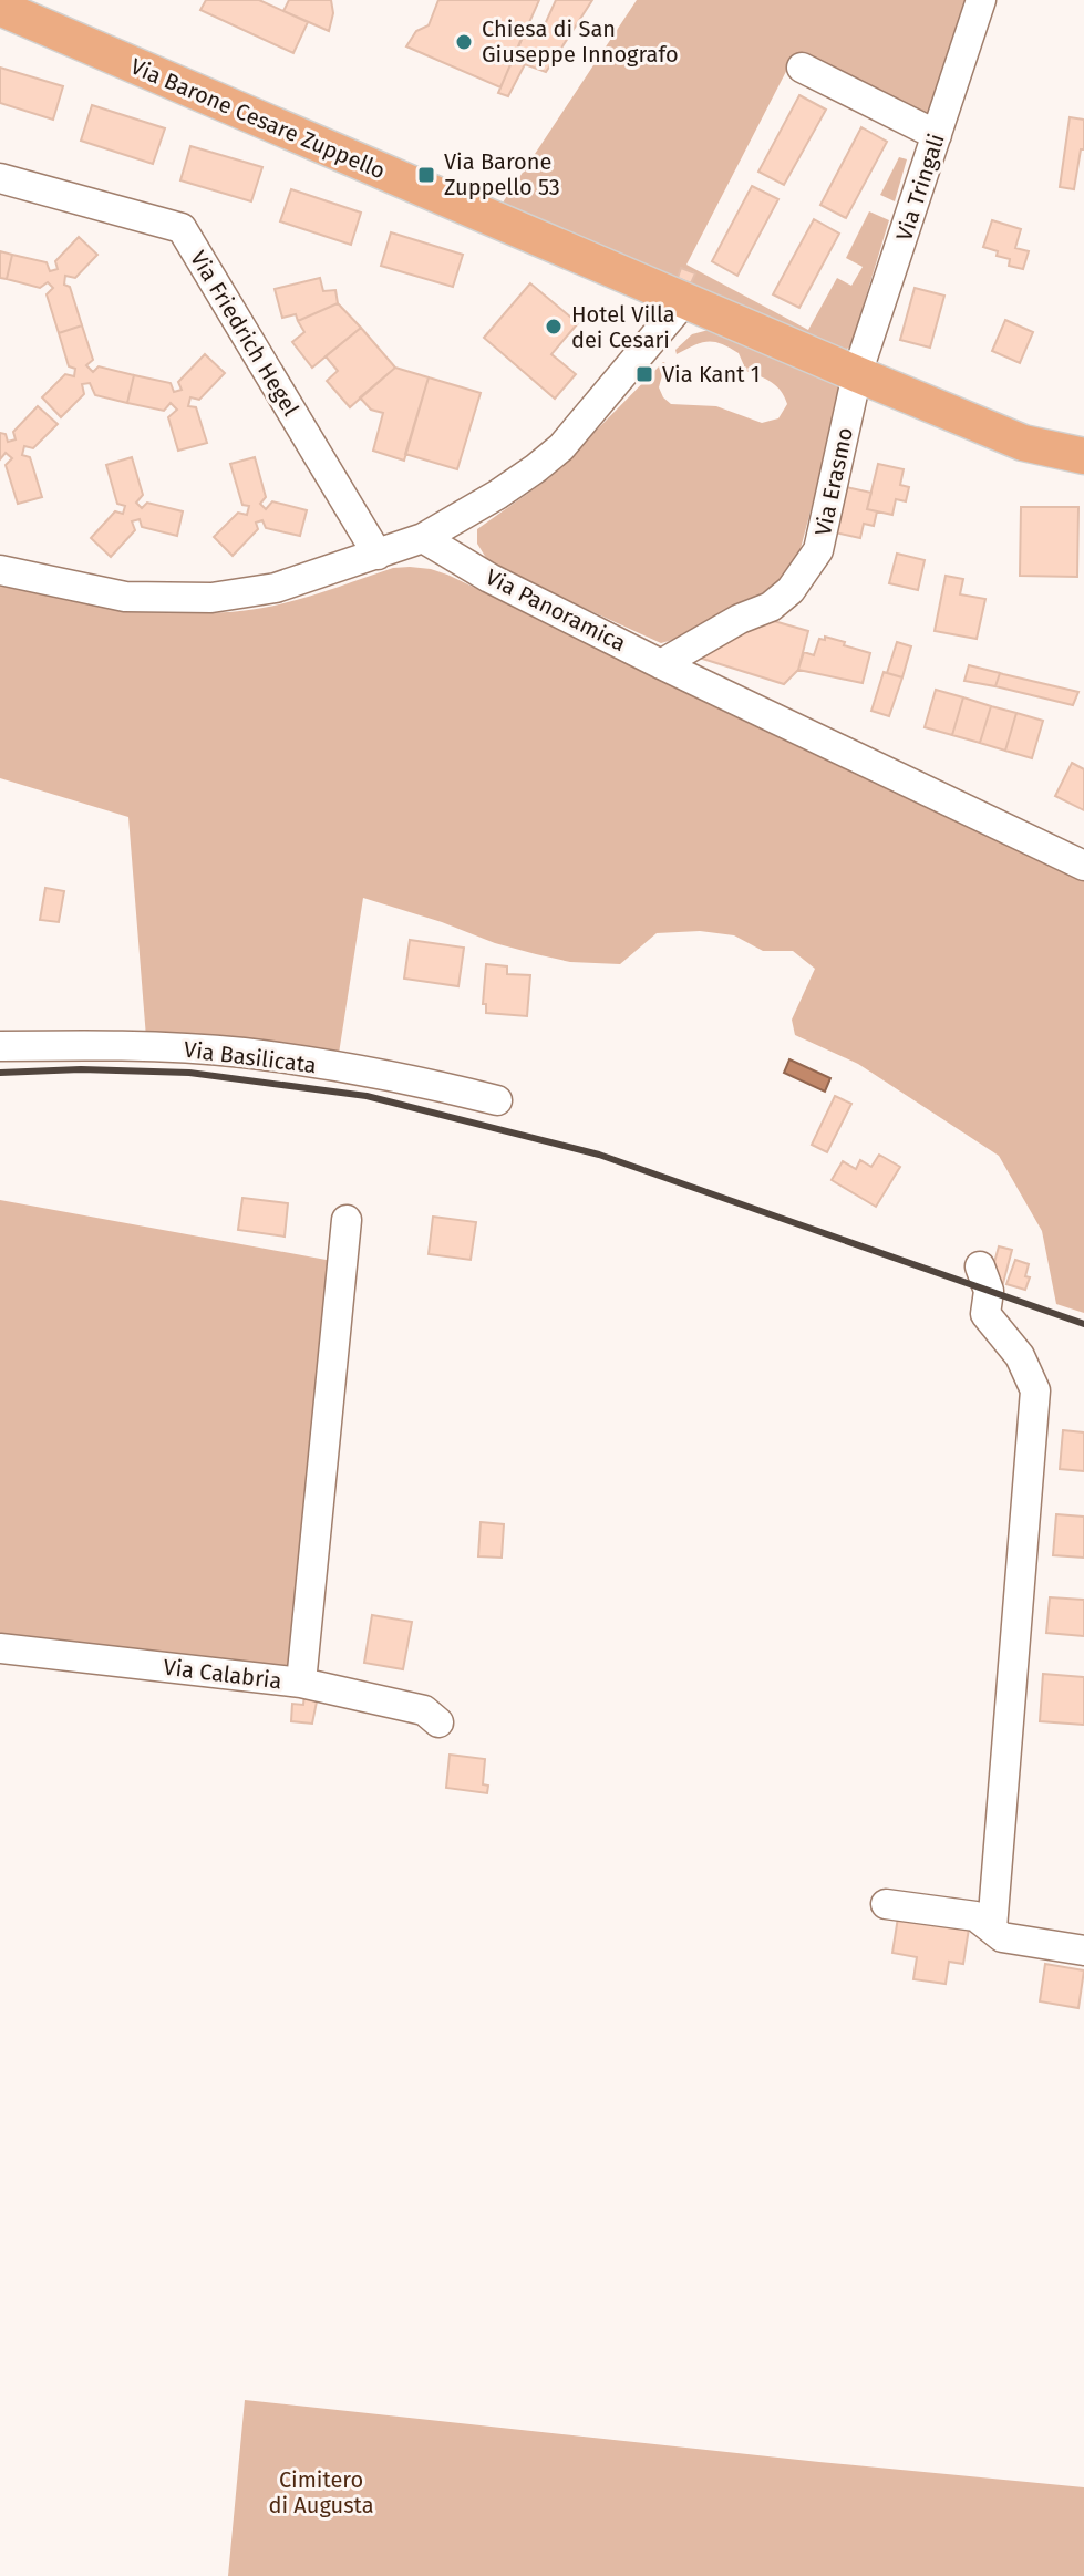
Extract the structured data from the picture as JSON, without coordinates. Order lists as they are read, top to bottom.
{
  "streets": {
    "main road": ["Via Barone Cesare Zuppello"],
    "street": [
      "Via Tringali",
      "Via Friedrich Hegel",
      "Via Erasmo",
      "Via Panoramica",
      "Via Basilicata",
      "Via Calabria"
    ]
  },
  "crossings": [
    ["Via Barone Cesare Zuppello", "Via Tringali"],
    ["Via Barone Cesare Zuppello", "Via Erasmo"],
    ["Via Tringali", "Via Erasmo"],
    ["Via Erasmo", "Via Panoramica"]
  ],
  "parks": ["Cimitero di Augusta"],
  "places": {
    "other": ["Chiesa di San Giuseppe Innografo", "Hotel Villa dei Cesari"],
    "transit": ["Via Barone Zuppello 53", "Via Kant 1"]
  }
}
